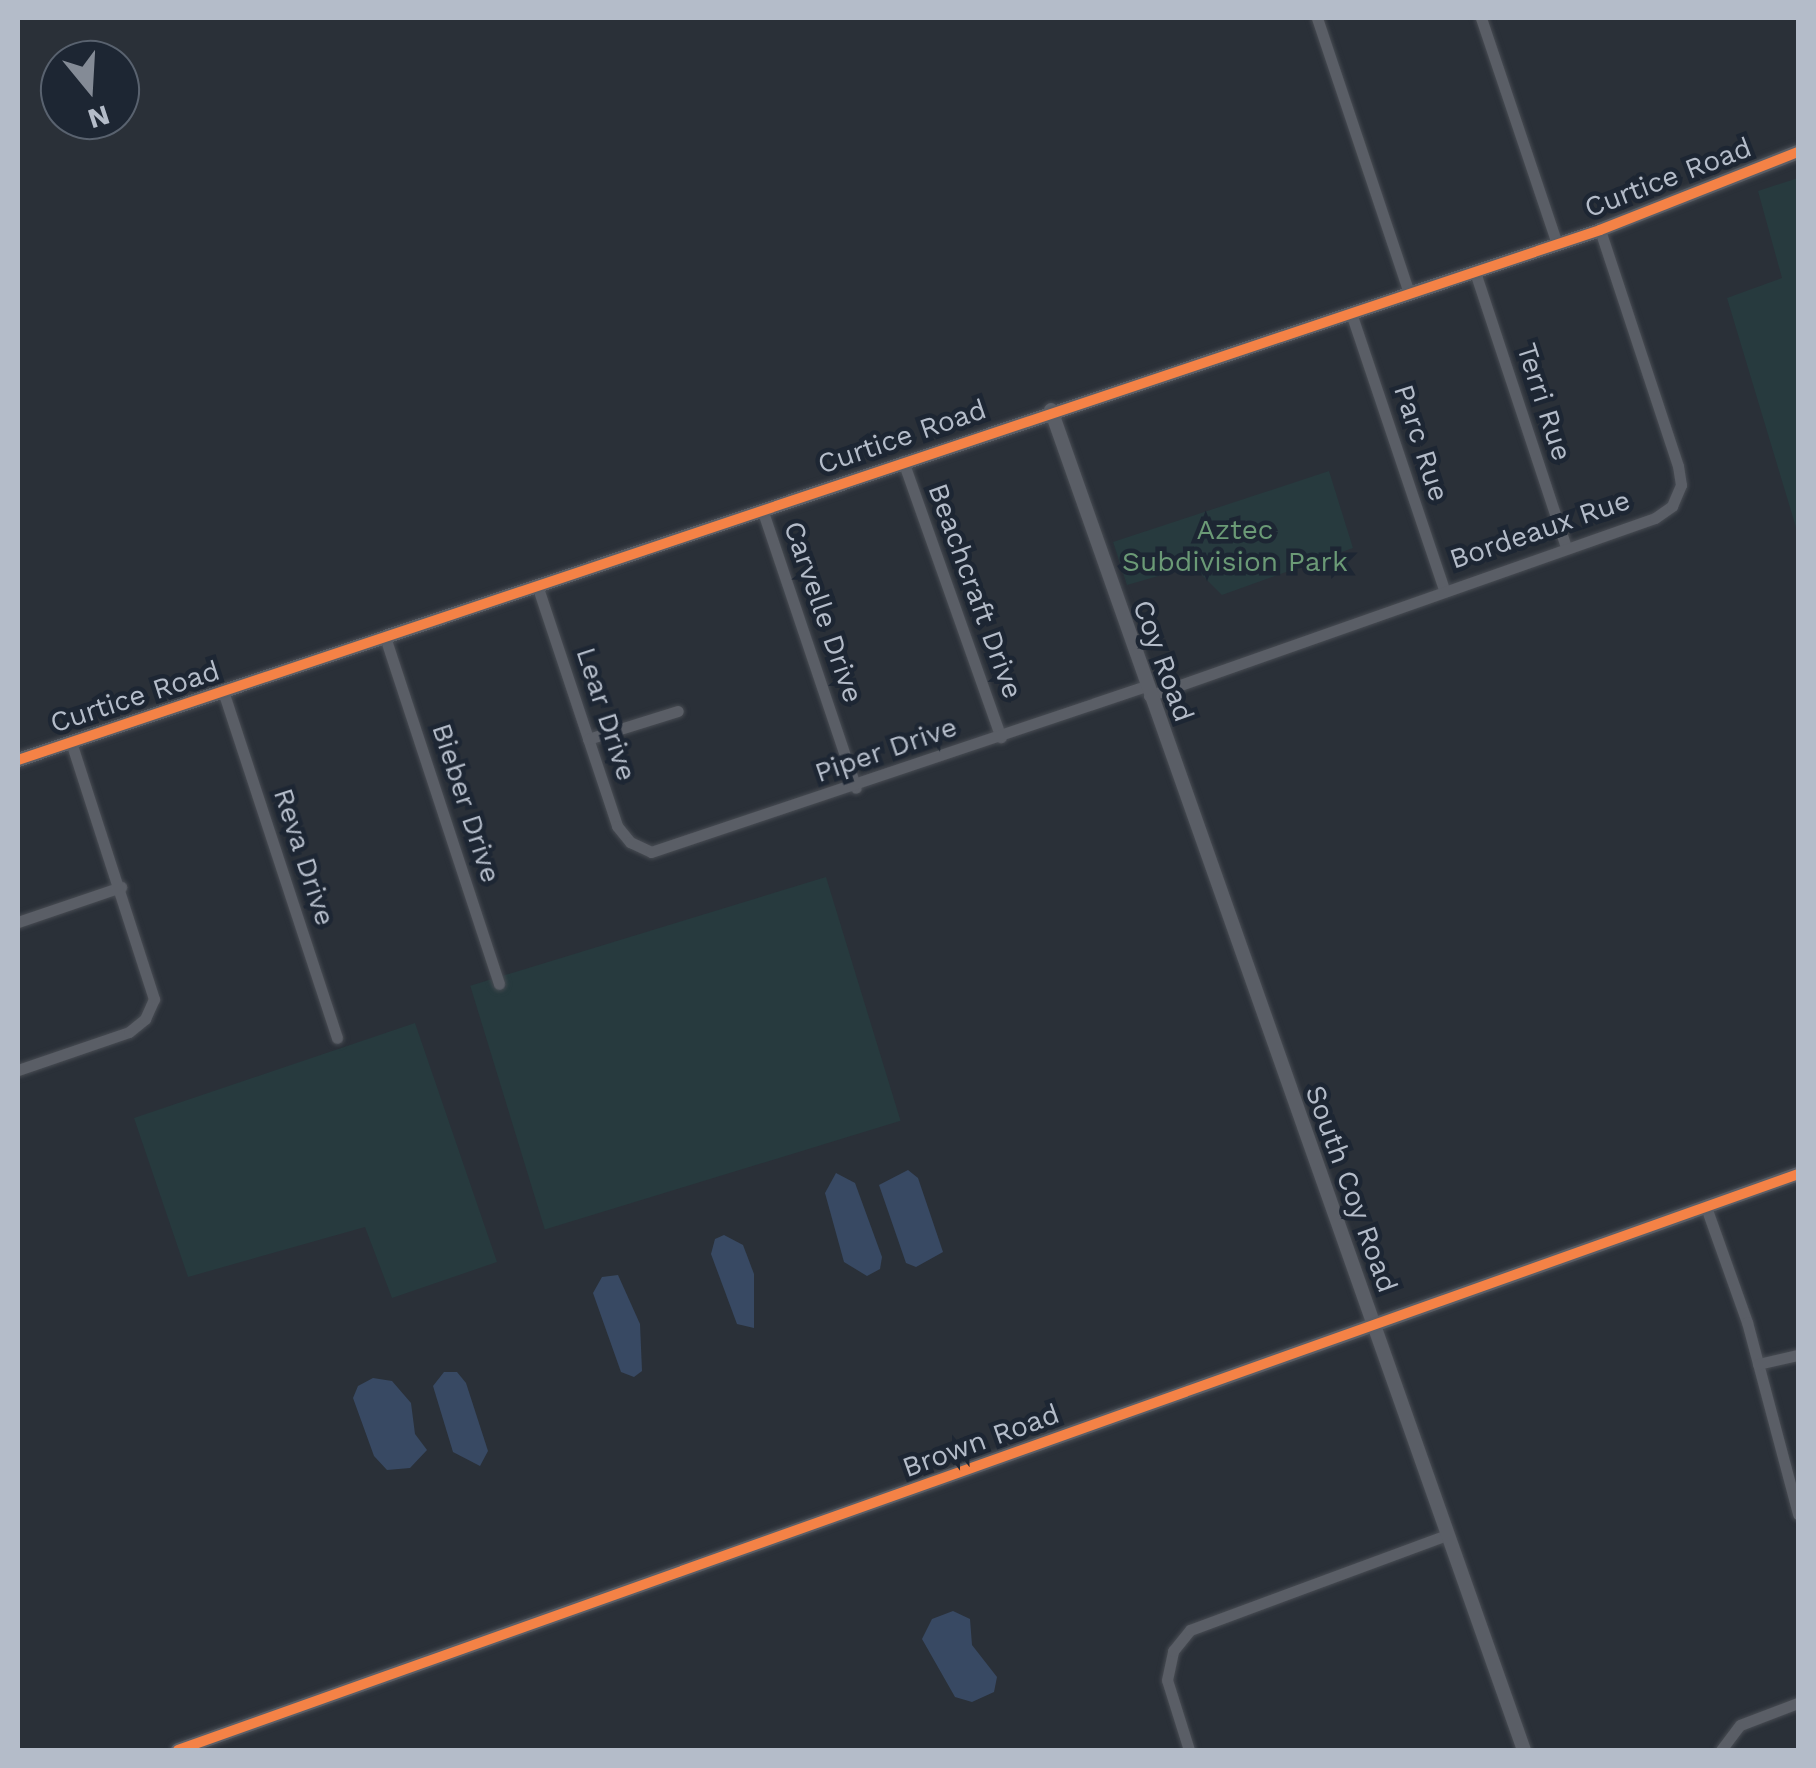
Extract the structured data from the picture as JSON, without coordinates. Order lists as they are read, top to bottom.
{
  "streets": {
    "street": [
      "Curtice Road",
      "Terri Rue",
      "Parc Rue",
      "Bordeaux Rue",
      "Beachcraft Drive",
      "Carvelle Drive",
      "Coy Road",
      "Lear Drive",
      "Piper Drive",
      "Bieber Drive",
      "Reva Drive",
      "South Coy Road",
      "Brown Road"
    ]
  },
  "crossings": [
    ["Curtice Road", "Terri Rue"],
    ["Curtice Road", "Parc Rue"],
    ["Curtice Road", "Bordeaux Rue"],
    ["Curtice Road", "Beachcraft Drive"],
    ["Curtice Road", "Carvelle Drive"],
    ["Curtice Road", "Coy Road"],
    ["Curtice Road", "Lear Drive"],
    ["Curtice Road", "Bieber Drive"],
    ["Curtice Road", "Reva Drive"],
    ["Terri Rue", "Bordeaux Rue"],
    ["Parc Rue", "Bordeaux Rue"],
    ["Bordeaux Rue", "Coy Road"],
    ["Bordeaux Rue", "Piper Drive"],
    ["Beachcraft Drive", "Piper Drive"],
    ["Carvelle Drive", "Piper Drive"],
    ["Coy Road", "Piper Drive"],
    ["Coy Road", "South Coy Road"],
    ["Lear Drive", "Piper Drive"],
    ["South Coy Road", "Brown Road"]
  ],
  "parks": ["Aztec Subdivision Park"],
  "north": "bottom"
}
